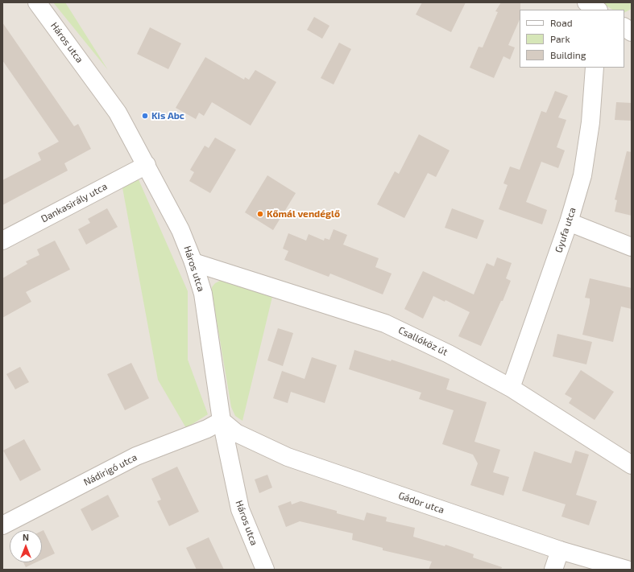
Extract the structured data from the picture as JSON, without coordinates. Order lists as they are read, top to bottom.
{
  "streets": {
    "street": [
      "Háros utca",
      "Dankasirály utca",
      "Gyufa utca",
      "Csallóköz út",
      "Nádirigó utca",
      "Gádor utca"
    ]
  },
  "crossings": [
    ["Háros utca", "Dankasirály utca"],
    ["Háros utca", "Csallóköz út"],
    ["Háros utca", "Nádirigó utca"],
    ["Háros utca", "Gádor utca"],
    ["Gyufa utca", "Csallóköz út"],
    ["Nádirigó utca", "Gádor utca"]
  ],
  "places": ["Kis Abc", "Kőmál vendéglő"],
  "legend": ["Road", "Park", "Building"],
  "north": "top"
}
